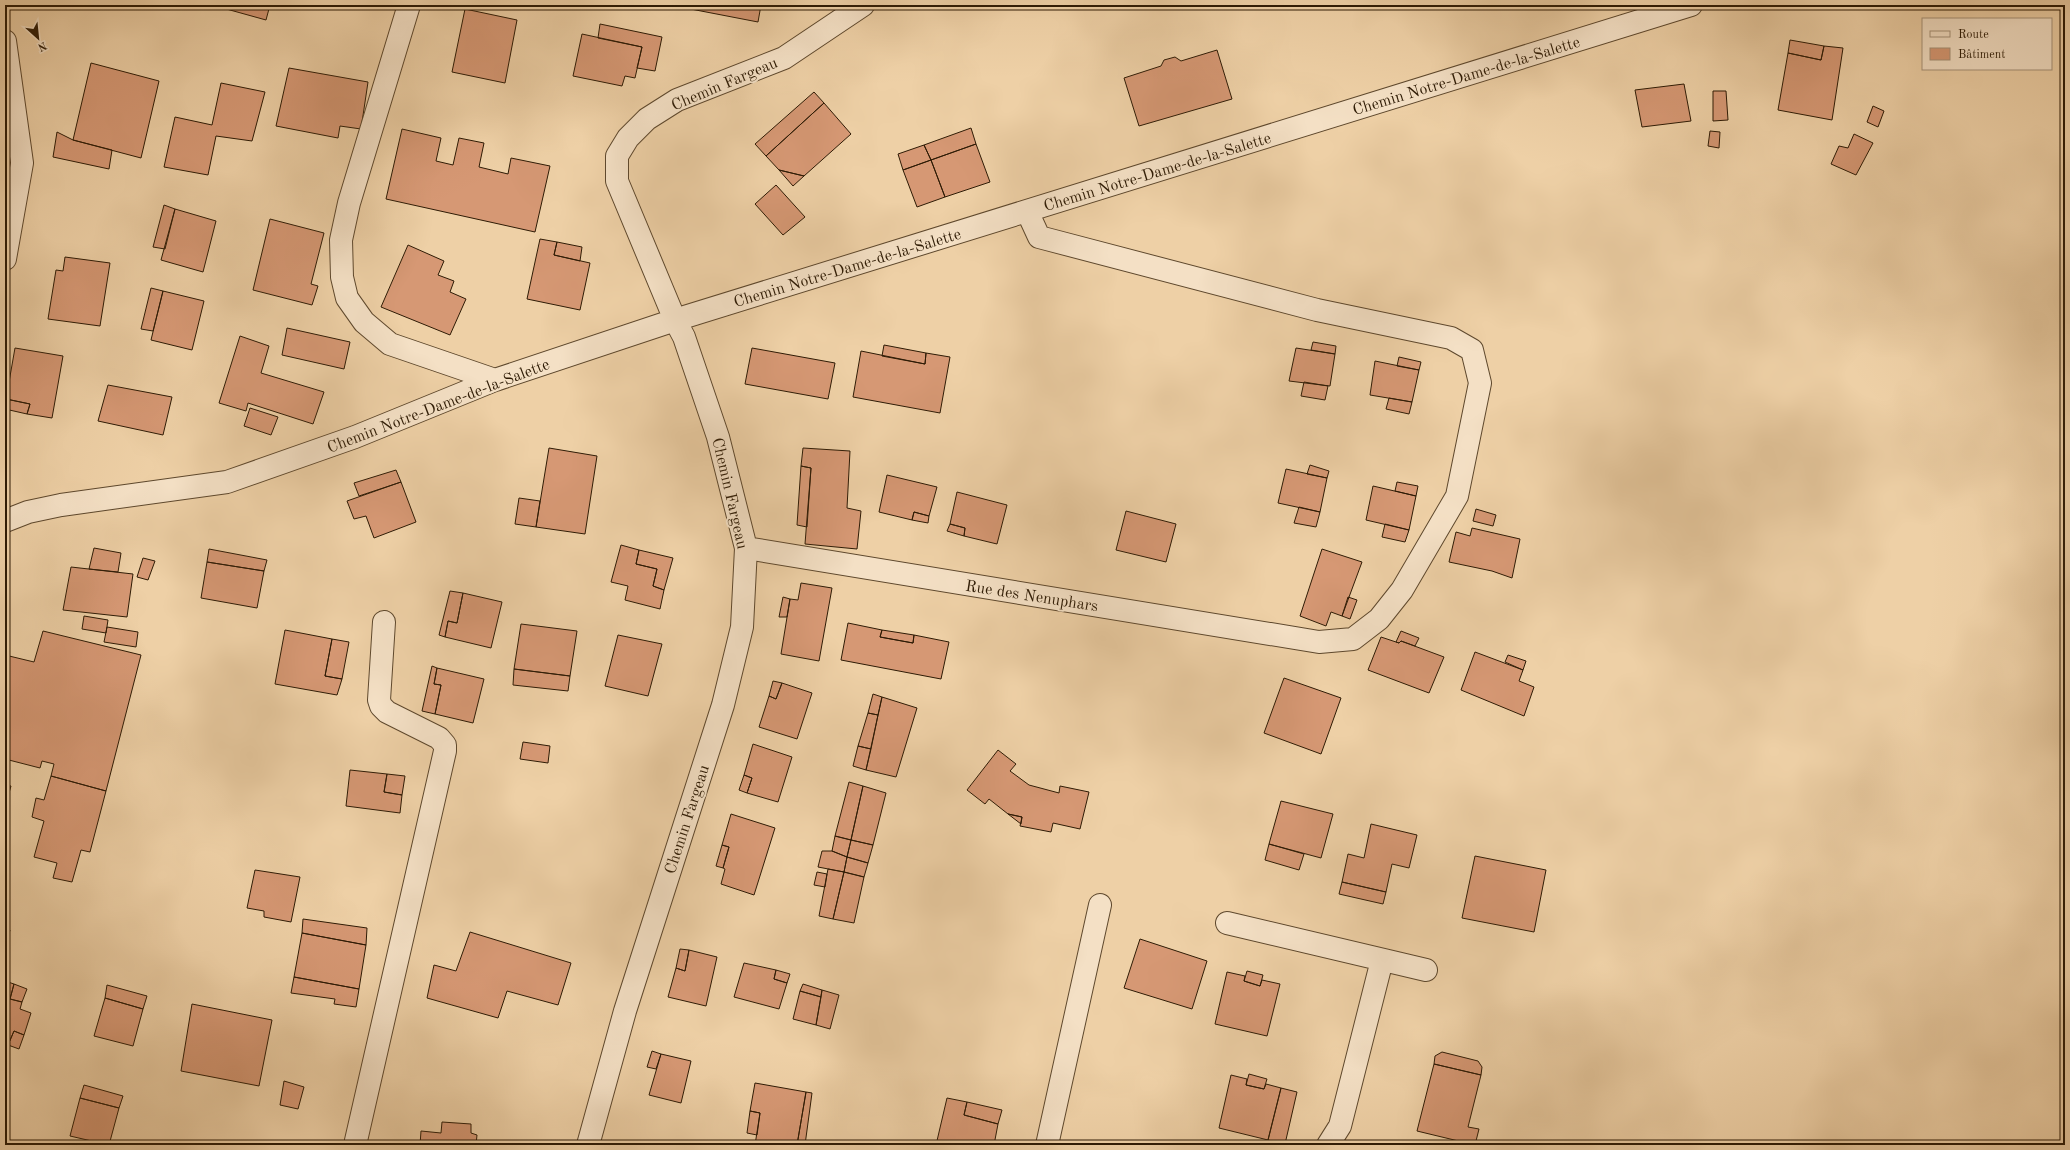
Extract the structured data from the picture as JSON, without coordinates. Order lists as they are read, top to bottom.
{
  "streets": {
    "street": ["Chemin Notre-Dame-de-la-Salette", "Chemin Fargeau", "Rue des Nenuphars"]
  },
  "crossings": [
    ["Chemin Notre-Dame-de-la-Salette", "Chemin Fargeau"],
    ["Chemin Notre-Dame-de-la-Salette", "Rue des Nenuphars"],
    ["Chemin Fargeau", "Rue des Nenuphars"]
  ],
  "legend": ["Route", "Bâtiment"],
  "north": "bottom right"
}
